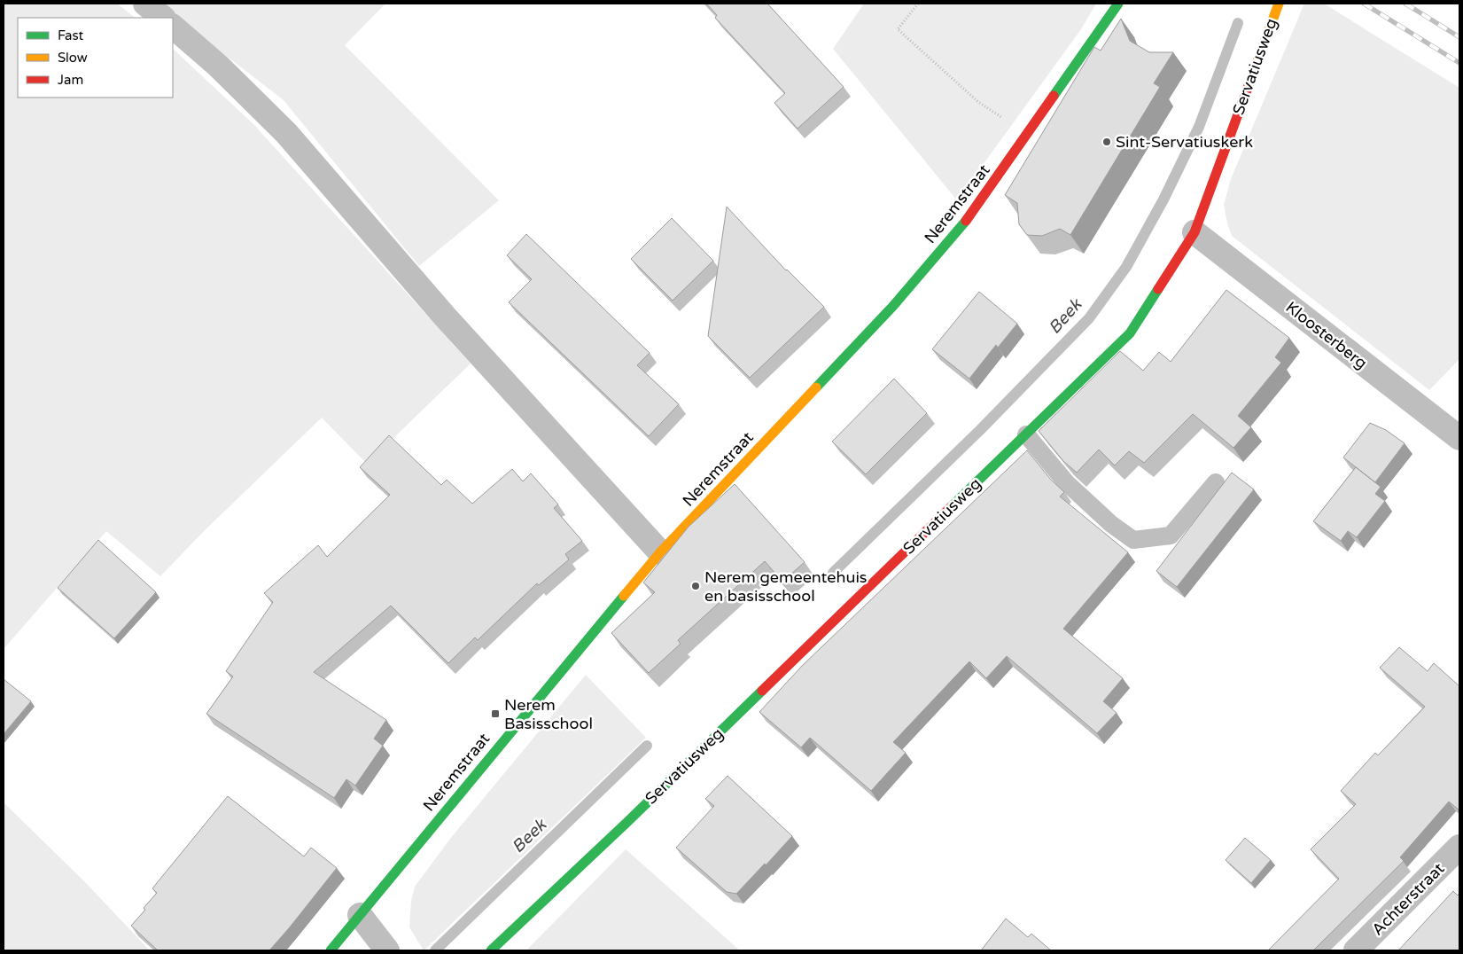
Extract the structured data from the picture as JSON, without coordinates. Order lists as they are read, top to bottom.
{
  "streets": {
    "street": [
      "Servatiusweg",
      "Neremstraat",
      "Kloosterberg",
      "Achterstraat"
    ]
  },
  "crossings": [
    ["Servatiusweg", "Kloosterberg"]
  ],
  "water": ["Beek"],
  "places": {
    "other": ["Sint-Servatiuskerk", "Nerem gemeentehuis en basisschool"],
    "transit": ["Nerem Basisschool"]
  },
  "legend": ["Fast", "Slow", "Jam"]
}
